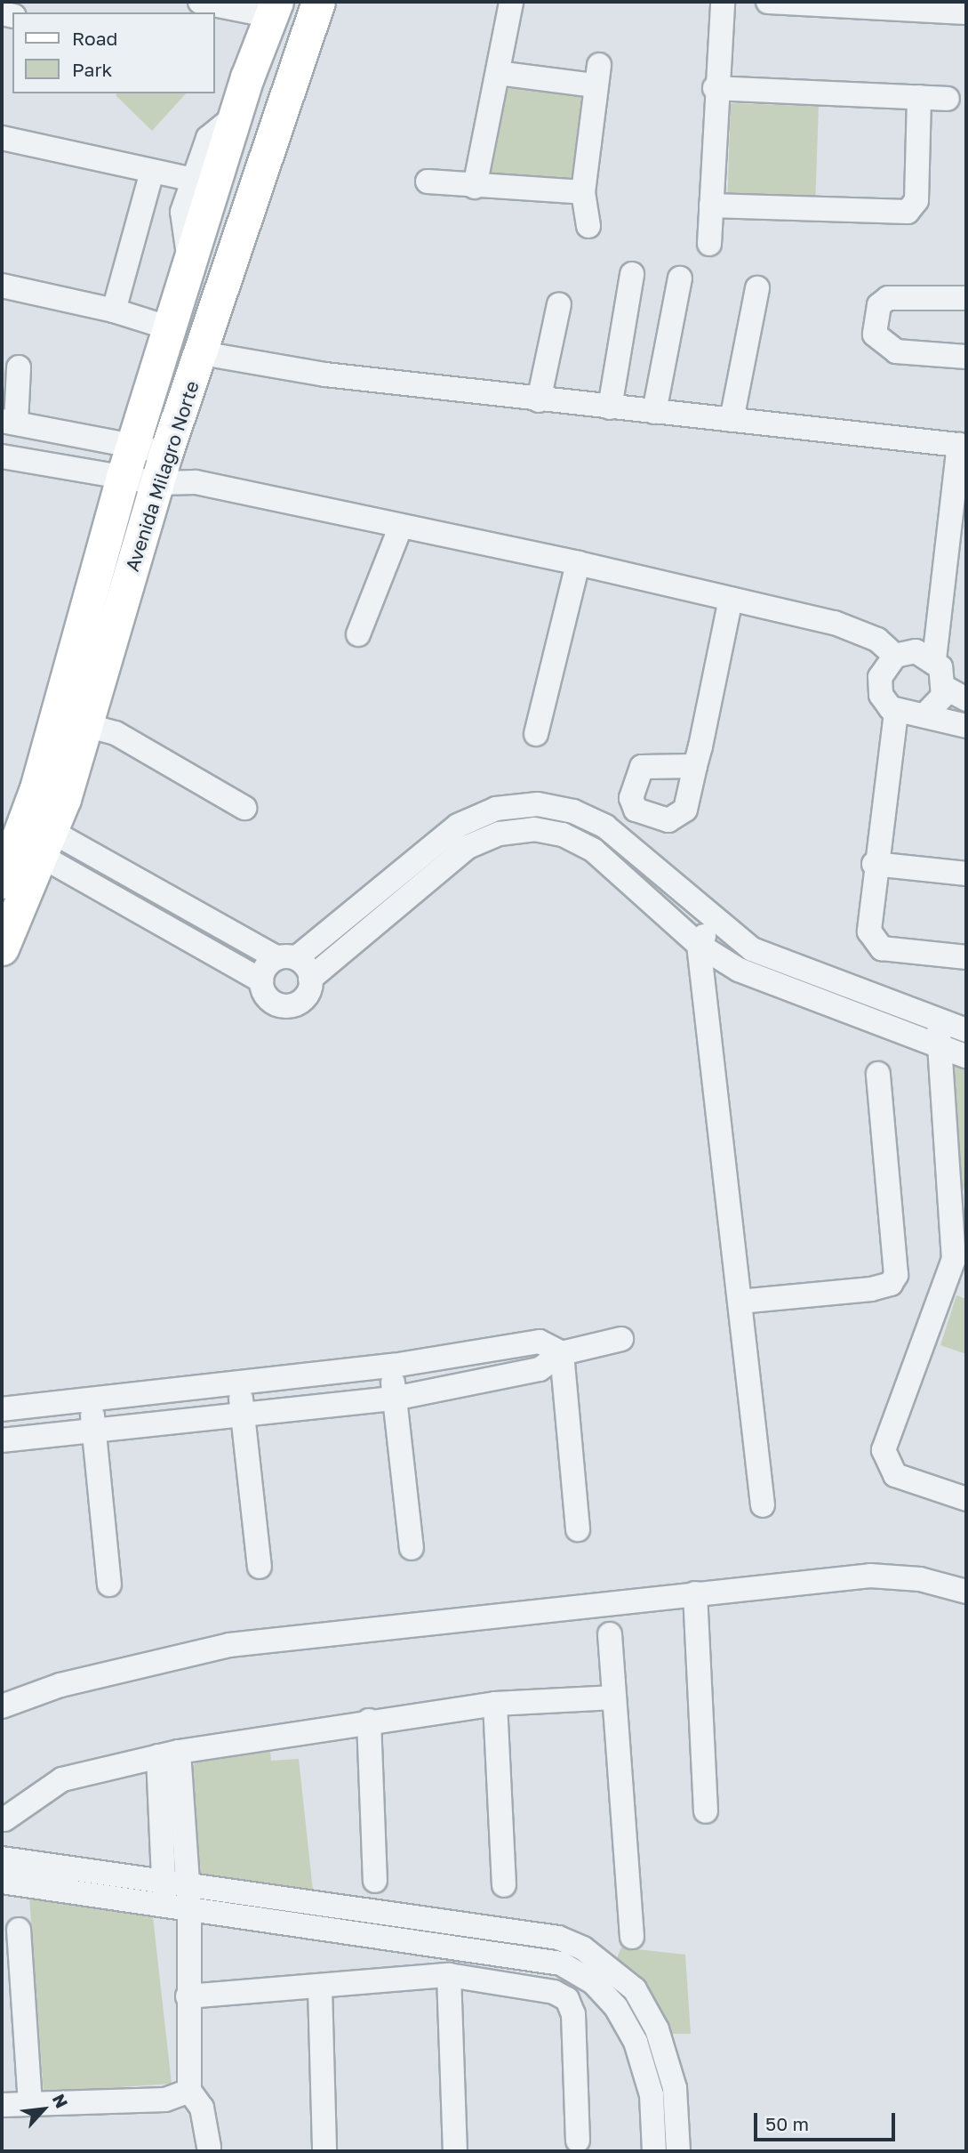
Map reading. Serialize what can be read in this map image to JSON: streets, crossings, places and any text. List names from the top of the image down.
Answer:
{
  "streets": {
    "main road": ["Avenida Milagro Norte"]
  },
  "legend": ["Road", "Park"],
  "scale_bar": "50 m",
  "north": "top right"
}
